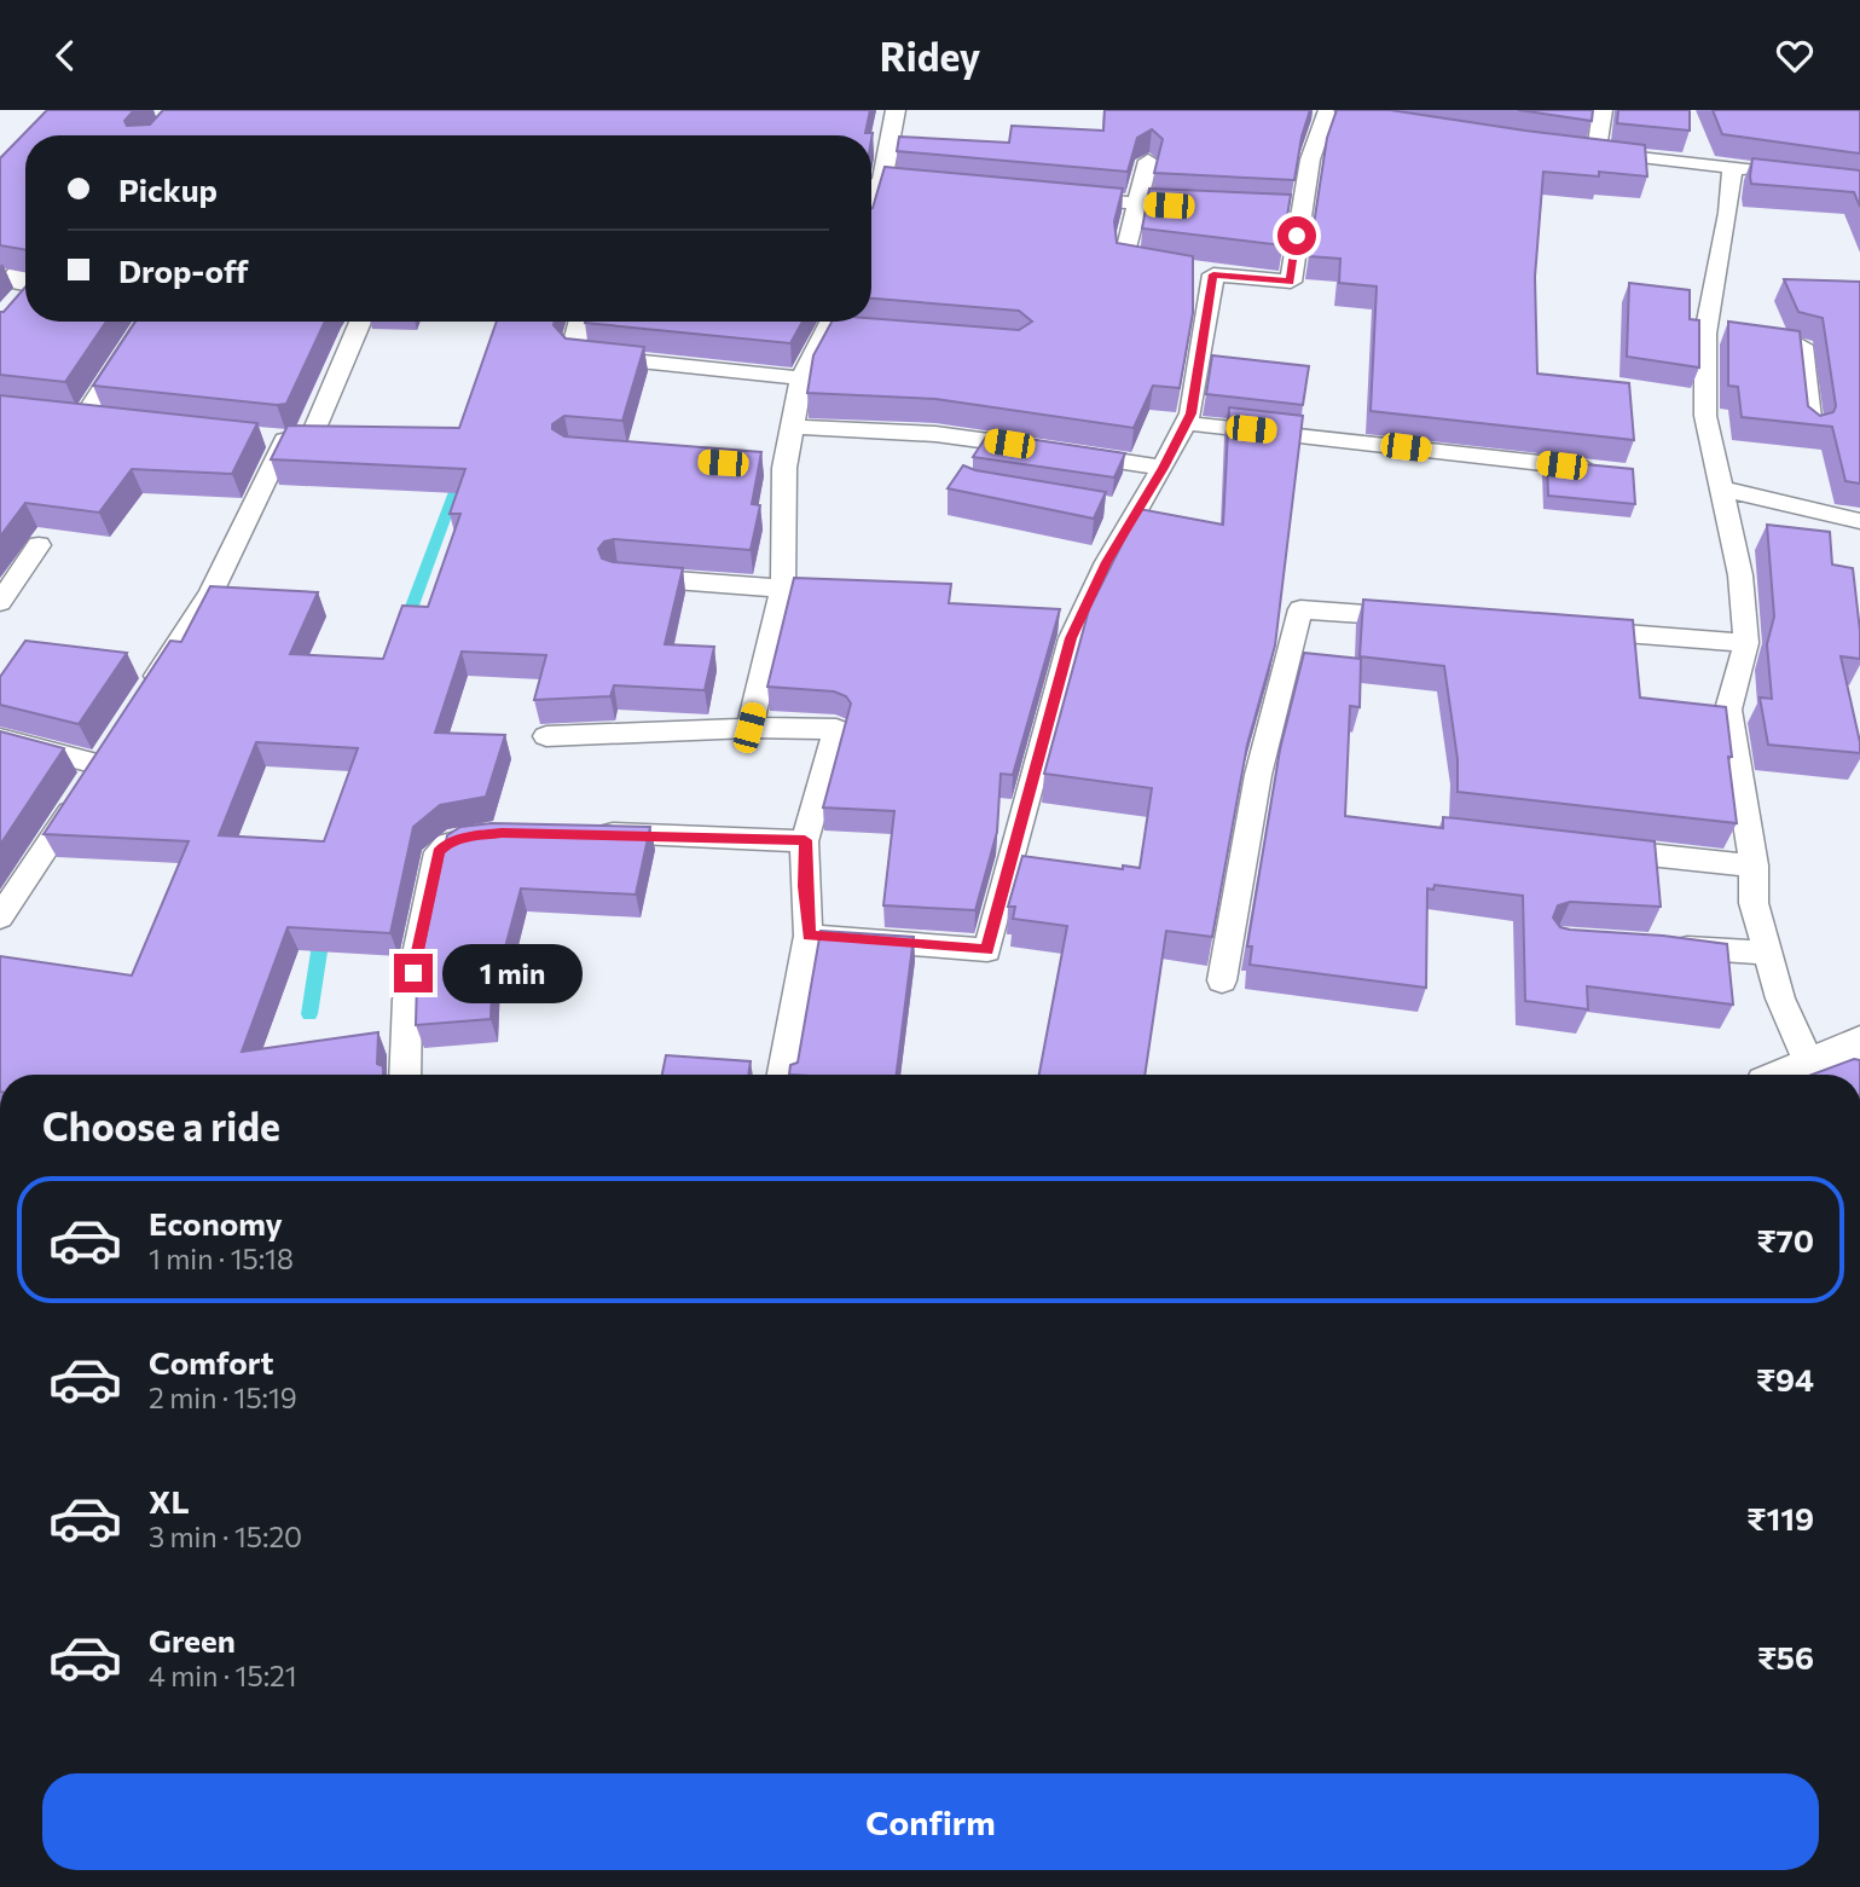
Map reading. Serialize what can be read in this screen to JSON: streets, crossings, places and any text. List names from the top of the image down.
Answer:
{
  "page": {
    "header": "Ridey",
    "banner": ["Pickup", "Drop-off"],
    "bubble": "1 min",
    "heading": "Choose a ride",
    "list": [
      {
        "name": "Economy",
        "note": "1 min · 15:18",
        "value": "₹70"
      },
      {
        "name": "Comfort",
        "note": "2 min · 15:19",
        "value": "₹94"
      },
      {
        "name": "XL",
        "note": "3 min · 15:20",
        "value": "₹119"
      },
      {
        "name": "Green",
        "note": "4 min · 15:21",
        "value": "₹56"
      }
    ],
    "buttons": "Confirm"
  }
}
